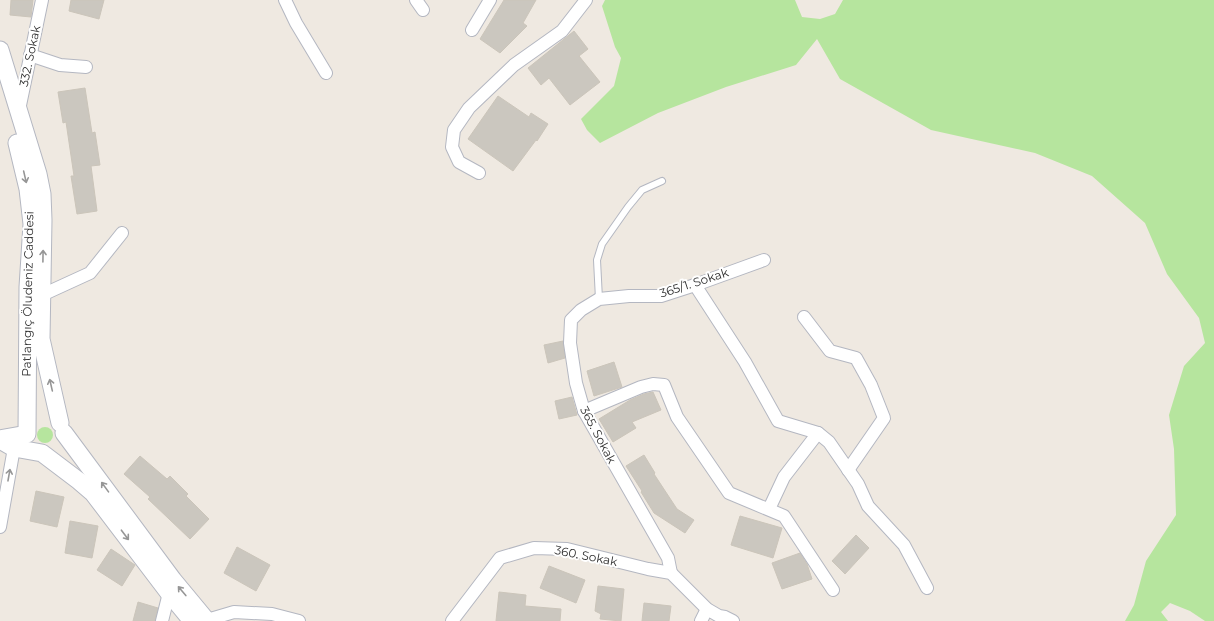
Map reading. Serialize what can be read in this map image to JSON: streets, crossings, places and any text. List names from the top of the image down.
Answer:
{
  "streets": {
    "main road": ["Patlangıç Öludeniz Caddesi"],
    "street": [
      "332. Sokak",
      "365/1. Sokak",
      "365. Sokak",
      "360. Sokak"
    ]
  },
  "crossings": [
    ["332. Sokak", "Patlangıç Öludeniz Caddesi"],
    ["365/1. Sokak", "365. Sokak"],
    ["365. Sokak", "360. Sokak"]
  ]
}
